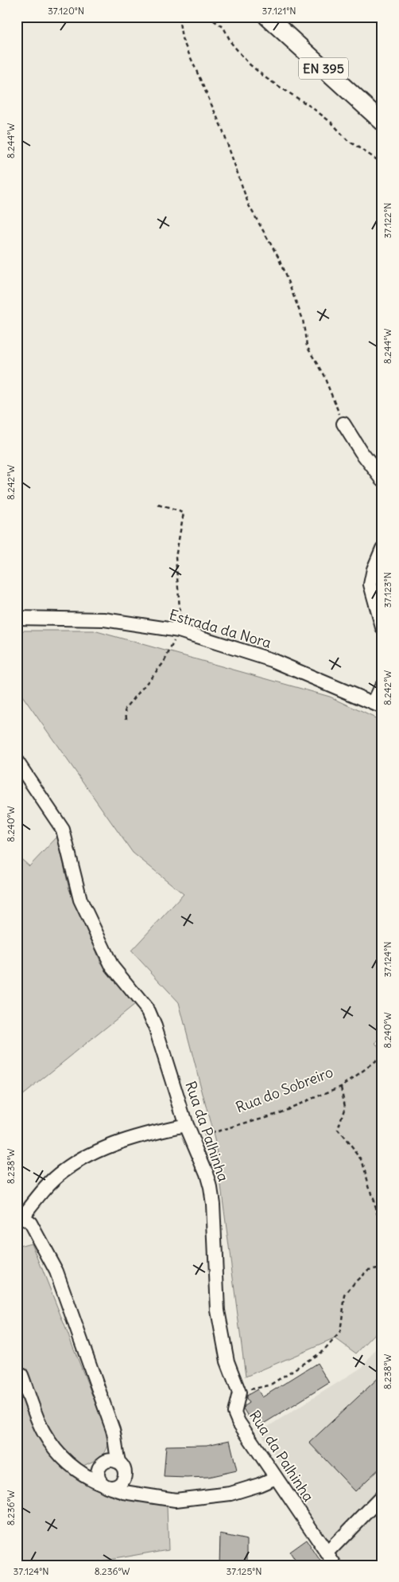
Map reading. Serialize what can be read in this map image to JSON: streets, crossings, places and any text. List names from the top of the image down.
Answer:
{
  "streets": {
    "main road": ["EN 395"],
    "street": ["Estrada da Nora", "Rua da Palhinha"],
    "path": ["Rua do Sobreiro"]
  },
  "crossings": [
    ["Rua do Sobreiro", "Rua da Palhinha"]
  ],
  "coordinates": [
    "37.120°N",
    "37.121°N",
    "8.244°W",
    "37.122°N",
    "8.242°W",
    "37.123°N",
    "8.240°W",
    "37.124°N",
    "8.238°W",
    "8.236°W",
    "37.125°N"
  ]
}
